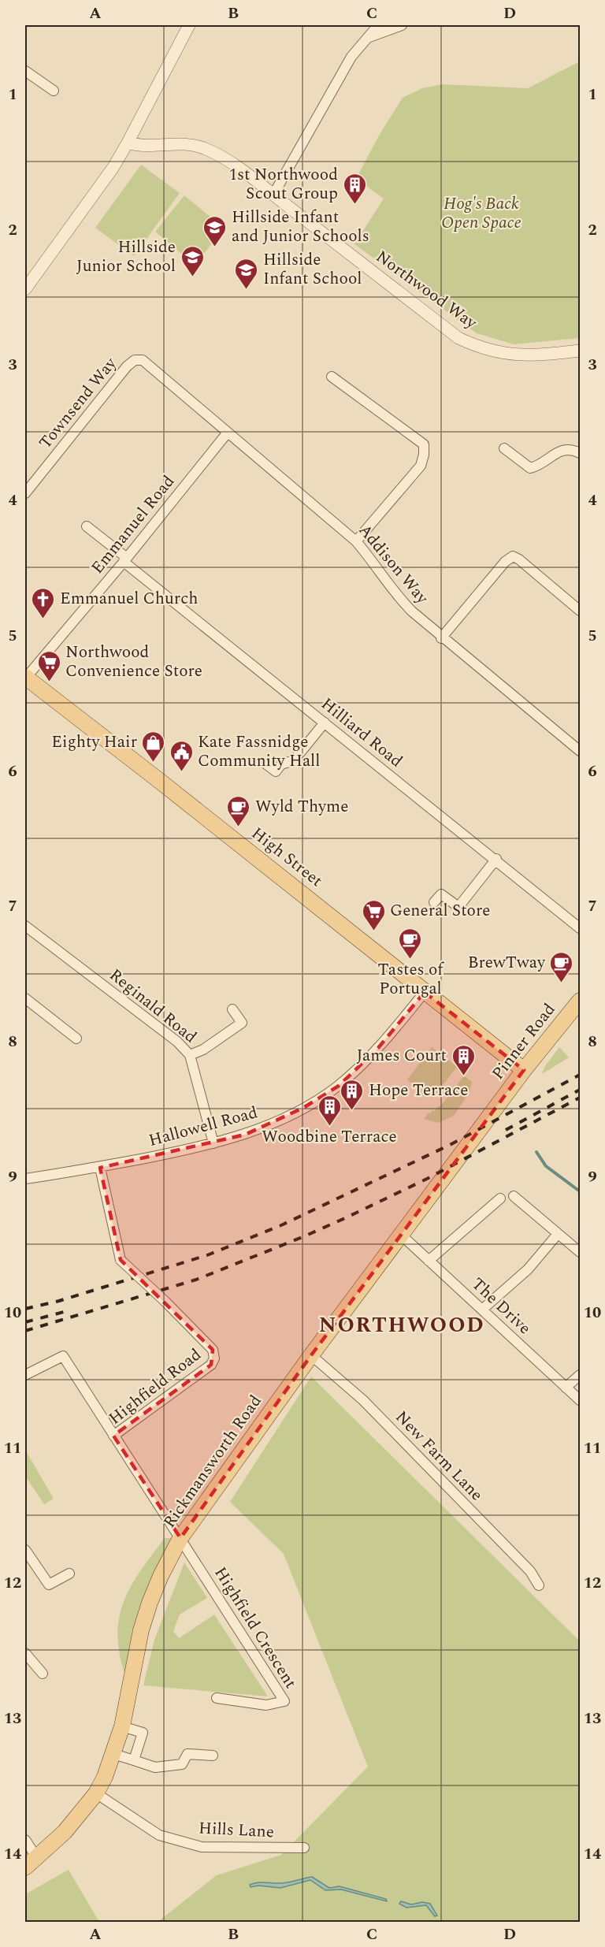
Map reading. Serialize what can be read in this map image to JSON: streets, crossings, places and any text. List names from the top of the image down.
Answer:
{
  "streets": {
    "main road": ["High Street", "Pinner Road", "Rickmansworth Road"],
    "street": [
      "Northwood Way",
      "Townsend Way",
      "Emmanuel Road",
      "Addison Way",
      "Hilliard Road",
      "Reginald Road",
      "Hallowell Road",
      "The Drive",
      "Highfield Road",
      "New Farm Lane",
      "Highfield Crescent",
      "Hills Lane"
    ]
  },
  "crossings": [
    ["Townsend Way", "Emmanuel Road"],
    ["Townsend Way", "Addison Way"],
    ["Emmanuel Road", "Addison Way"],
    ["Emmanuel Road", "Hilliard Road"],
    ["Emmanuel Road", "High Street"],
    ["High Street", "Pinner Road"],
    ["High Street", "Hallowell Road"],
    ["Reginald Road", "Hallowell Road"],
    ["Pinner Road", "Rickmansworth Road"],
    ["Hallowell Road", "Highfield Road"],
    ["The Drive", "Rickmansworth Road"],
    ["Highfield Road", "Rickmansworth Road"],
    ["Highfield Road", "Highfield Crescent"],
    ["New Farm Lane", "Rickmansworth Road"],
    ["Rickmansworth Road", "Highfield Crescent"],
    ["Rickmansworth Road", "Hills Lane"]
  ],
  "districts": ["NORTHWOOD"],
  "parks": ["Hog's Back Open Space"],
  "places": {
    "building": [
      "1st Northwood Scout Group",
      "James Court",
      "Hope Terrace",
      "Woodbine Terrace"
    ],
    "school or university": ["Hillside Infant and Junior Schools", "Hillside Junior School", "Hillside Infant School"],
    "church": ["Emmanuel Church"],
    "supermarket": ["Northwood Convenience Store", "General Store"],
    "shop": ["Eighty Hair"],
    "public building": ["Kate Fassnidge Community Hall"],
    "cafe": ["Wyld Thyme", "Tastes of Portugal", "BrewTway"]
  },
  "grid": {
    "columns": [
      "A",
      "B",
      "C",
      "D"
    ],
    "rows": [
      "1",
      "2",
      "3",
      "4",
      "5",
      "6",
      "7",
      "8",
      "9",
      "10",
      "11",
      "12",
      "13",
      "14"
    ]
  }
}
